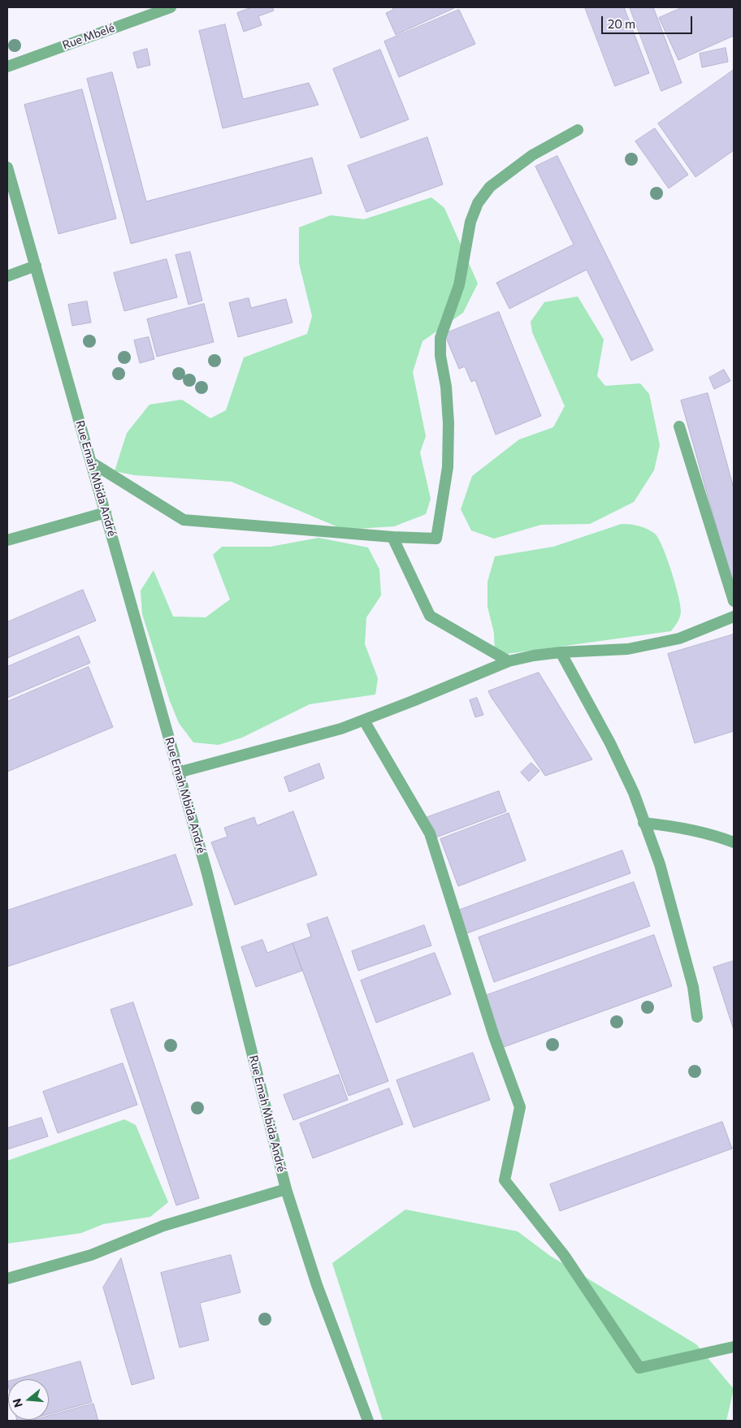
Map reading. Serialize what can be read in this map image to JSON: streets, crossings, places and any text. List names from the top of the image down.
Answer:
{
  "streets": {
    "street": ["Rue Mbelé", "Rue Emah Mbida André"]
  },
  "scale_bar": "20 m",
  "north": "left"
}
